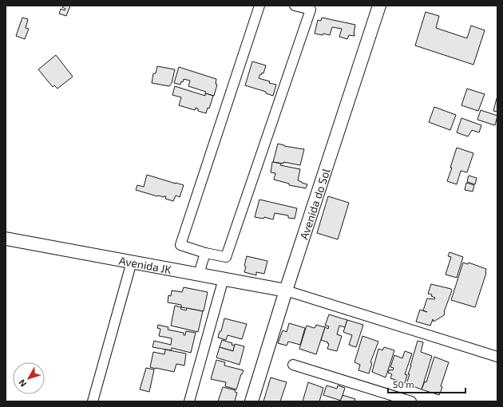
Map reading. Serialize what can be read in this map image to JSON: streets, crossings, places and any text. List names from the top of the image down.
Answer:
{
  "streets": {
    "street": ["Avenida do Sol", "Avenida JK"]
  },
  "crossings": [
    ["Avenida do Sol", "Avenida JK"]
  ],
  "scale_bar": "50 m",
  "north": "bottom left"
}
